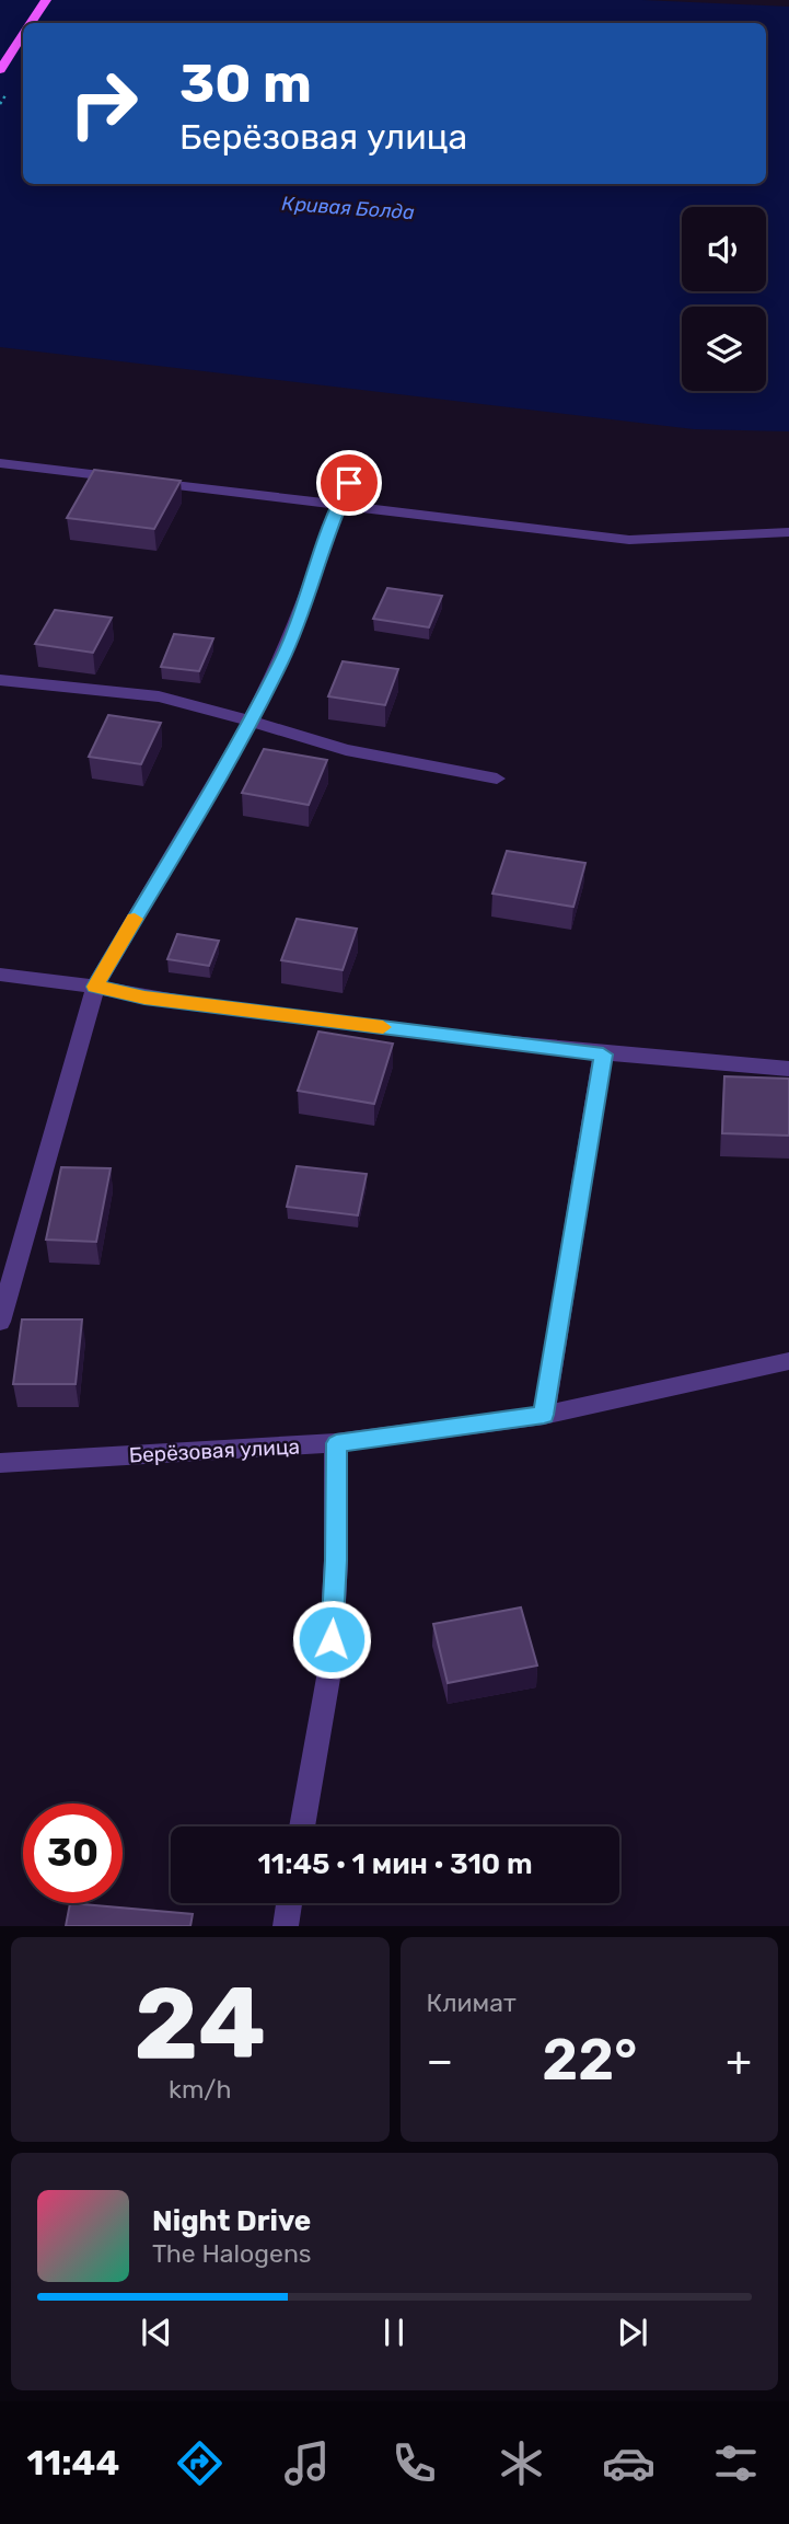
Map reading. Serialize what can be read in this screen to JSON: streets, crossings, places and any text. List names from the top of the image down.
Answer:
{
  "streets": {
    "street": ["Берёзовая улица"]
  },
  "water": ["Кривая Болда"],
  "page": {
    "turn": ["30 m", "Берёзовая улица"],
    "limit": "30",
    "trip": "11:45 · 1 мин · 310 m",
    "tile": [
      ["24", "km/h"],
      "Климат"
    ],
    "heat": ["−", "22°", "+"],
    "song": ["Night Drive", "The Halogens"],
    "tabs": "11:44"
  }
}
